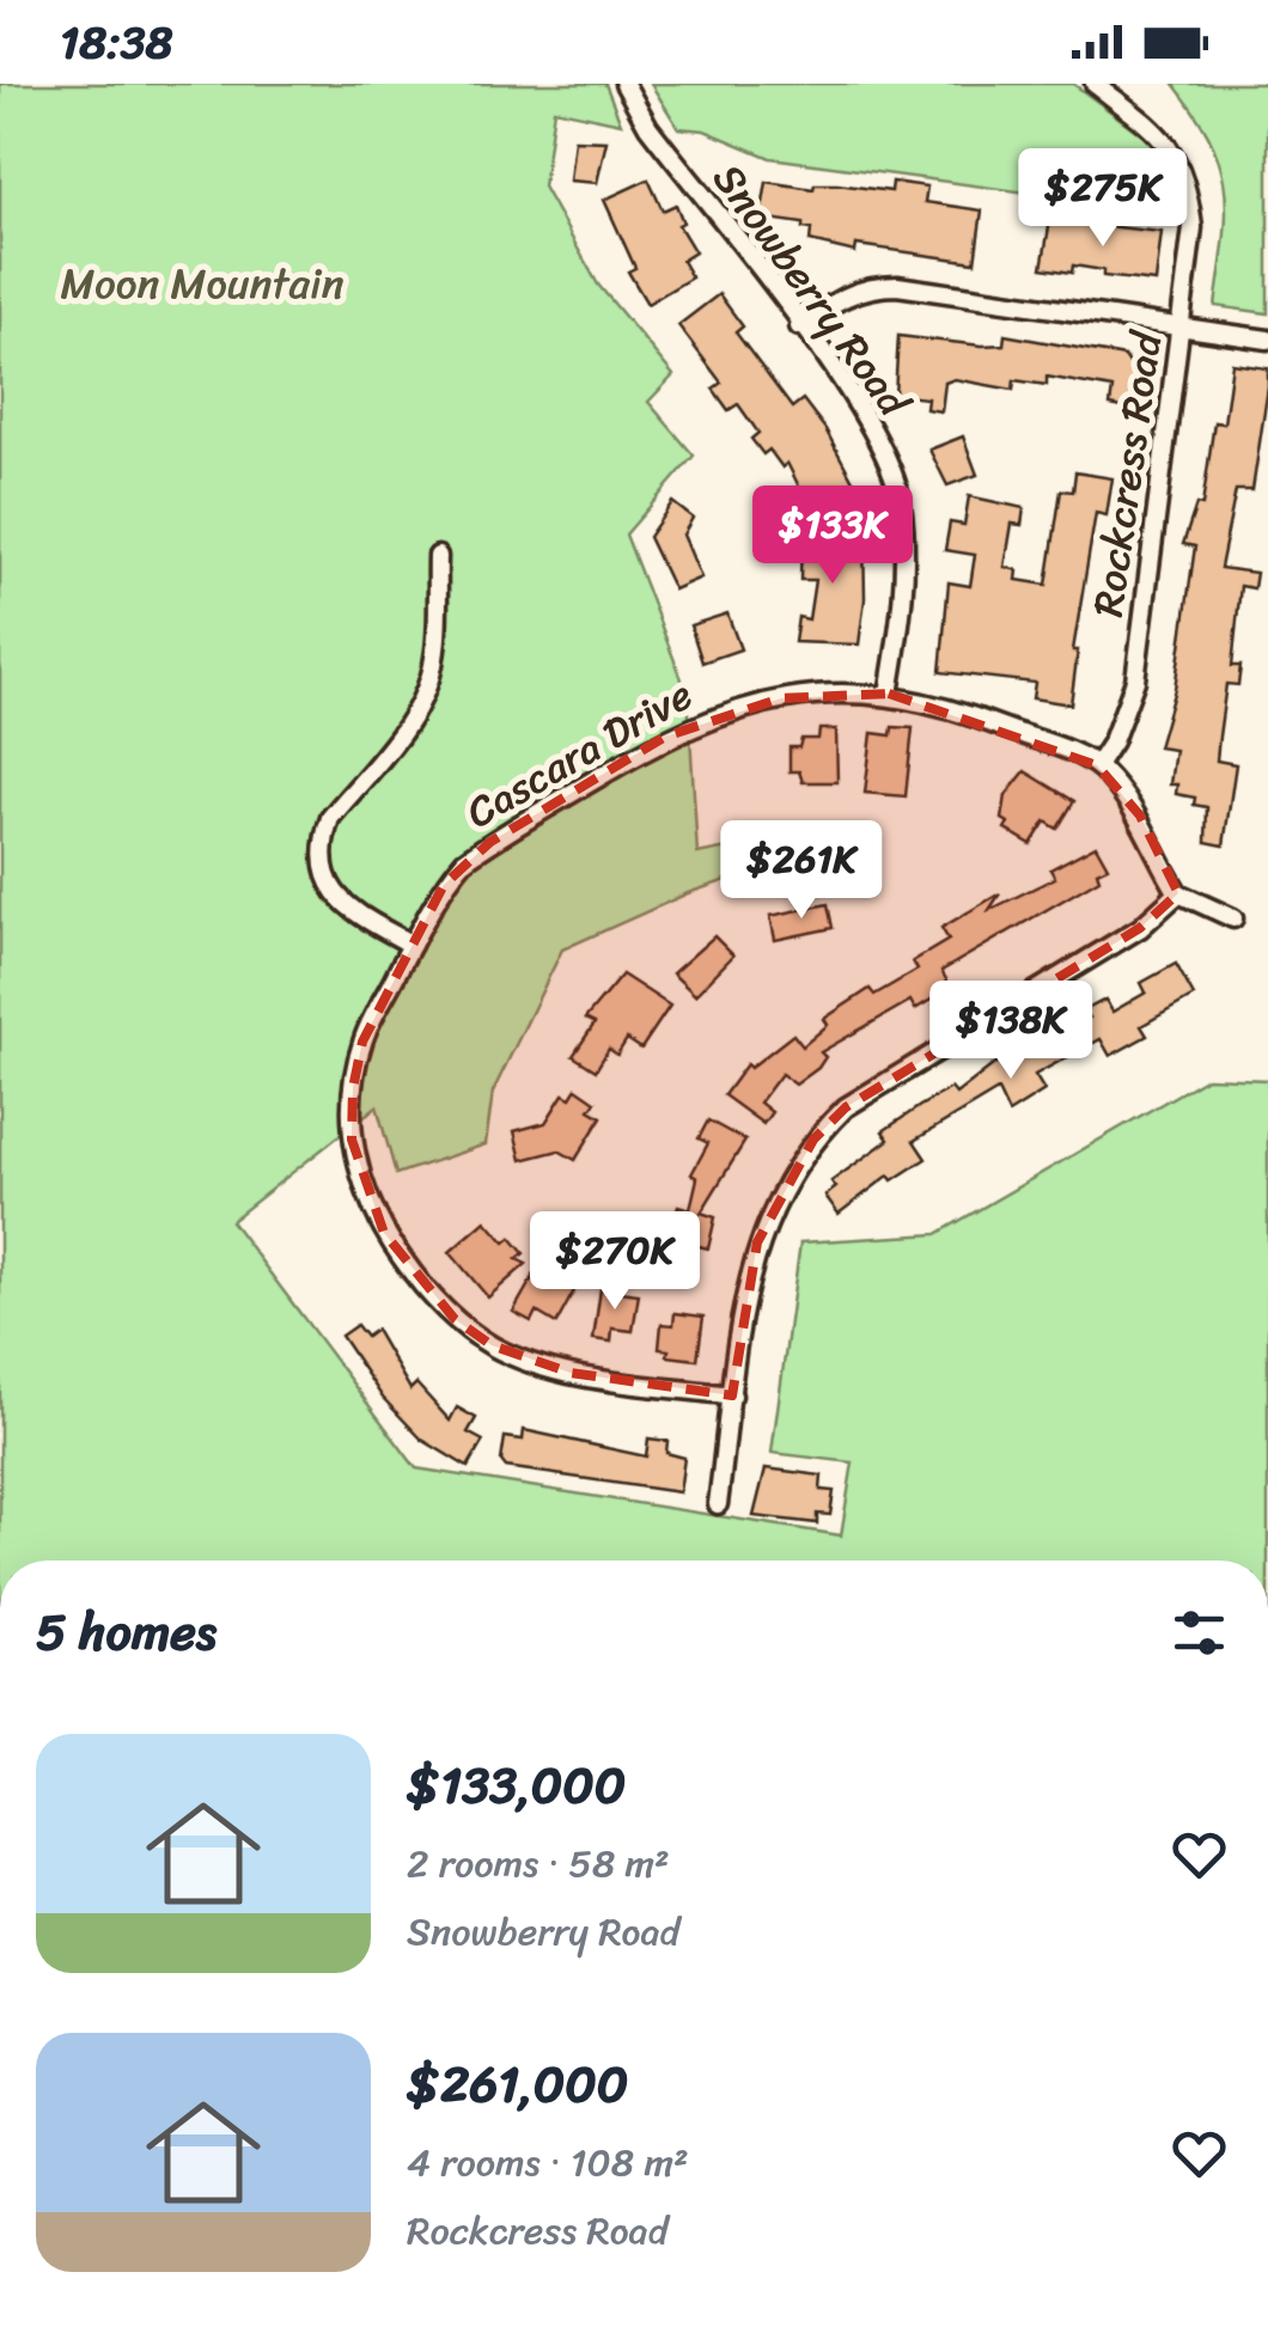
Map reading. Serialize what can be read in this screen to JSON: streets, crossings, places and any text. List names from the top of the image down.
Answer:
{
  "streets": {
    "street": ["Snowberry Road", "Rockcress Road", "Cascara Drive"]
  },
  "crossings": [
    ["Snowberry Road", "Cascara Drive"],
    ["Rockcress Road", "Cascara Drive"]
  ],
  "parks": ["Moon Mountain"],
  "page": {
    "status": "18:38",
    "price": [
      "$275K",
      "$133K",
      "$261K",
      "$138K",
      "$270K"
    ],
    "heading": "5 homes",
    "list": [
      {
        "name": "$133,000",
        "note": "2 rooms · 58 m² · Snowberry Road"
      },
      {
        "name": "$261,000",
        "note": "4 rooms · 108 m² · Rockcress Road"
      }
    ]
  }
}
